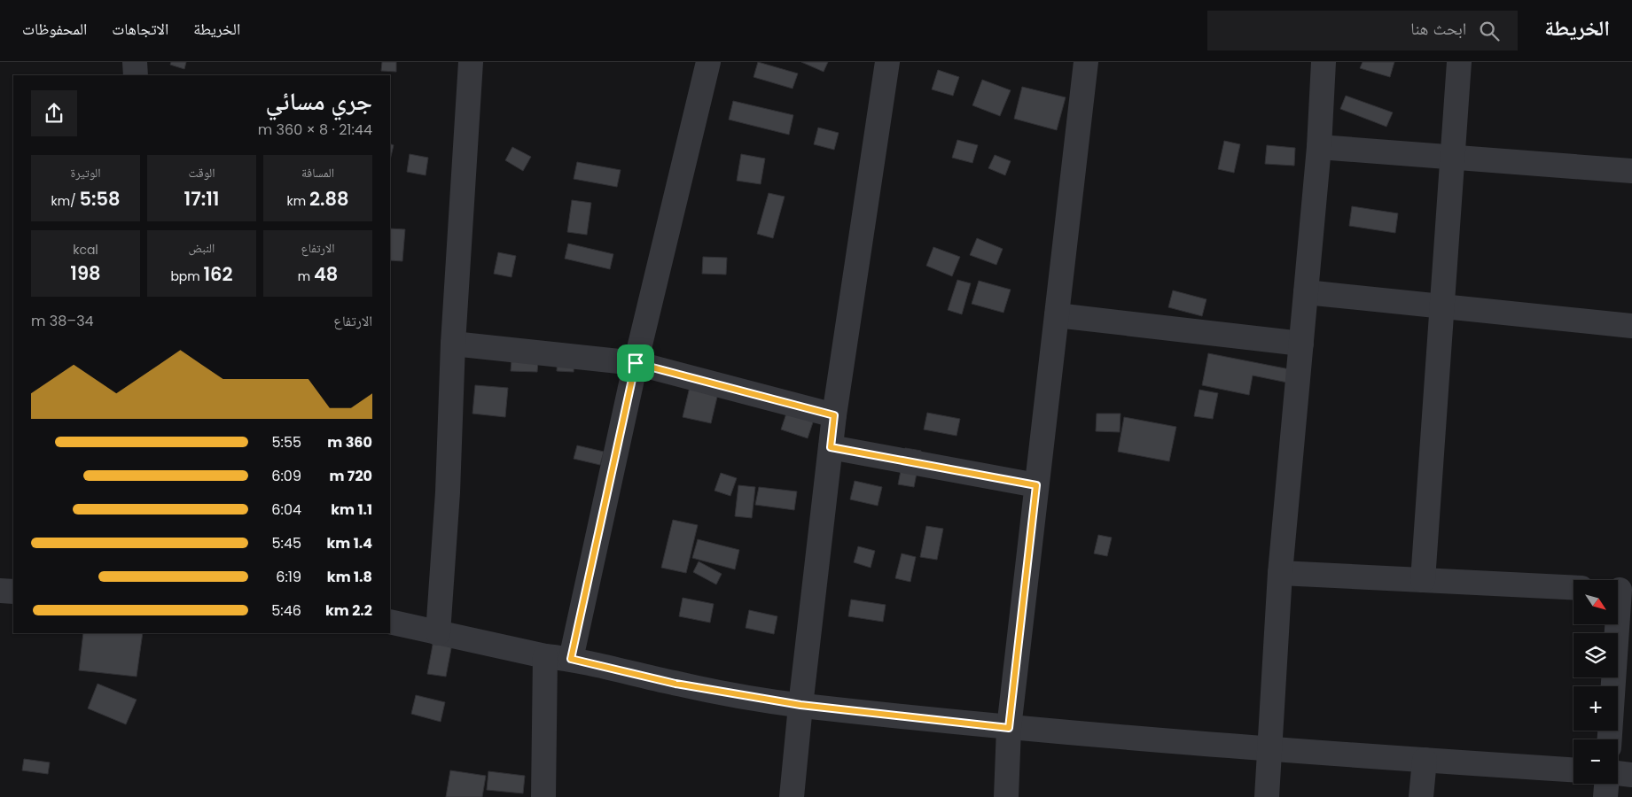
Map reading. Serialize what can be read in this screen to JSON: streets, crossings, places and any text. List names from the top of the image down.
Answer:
{
  "north": "bottom right",
  "page": {
    "header": "الخريطة",
    "search": "ابحث هنا",
    "nav": ["الخريطة", "الاتجاهات", "المحفوظات"],
    "heading": ["جري مسائي", "21:44 · 8 × 360 m"],
    "stats": [
      ["المسافة", "2.88 km"],
      ["الوقت", "17:11"],
      ["الوتيرة", "5:58 /km"],
      ["الارتفاع", "48 m"],
      ["النبض", "162 bpm"],
      ["kcal", "198"]
    ],
    "chart": ["الارتفاع", "34–38 m"],
    "list": [
      {
        "name": "360 m",
        "note": "5:55"
      },
      {
        "name": "720 m",
        "note": "6:09"
      },
      {
        "name": "1.1 km",
        "note": "6:04"
      },
      {
        "name": "1.4 km",
        "note": "5:45"
      },
      {
        "name": "1.8 km",
        "note": "6:19"
      },
      {
        "name": "2.2 km",
        "note": "5:46"
      }
    ],
    "map_buttons": ["+", "−"]
  }
}
